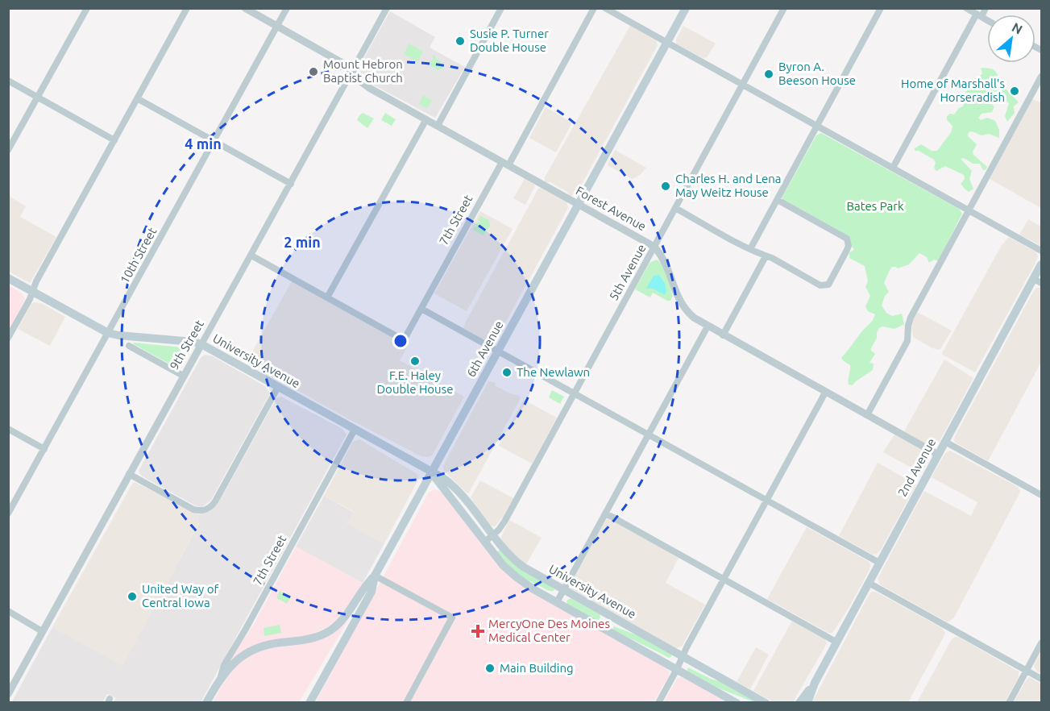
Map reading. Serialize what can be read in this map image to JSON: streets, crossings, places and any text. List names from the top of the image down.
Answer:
{
  "streets": {
    "main road": [
      "7th Street",
      "6th Avenue",
      "University Avenue",
      "2nd Avenue"
    ],
    "street": [
      "Forest Avenue",
      "10th Street",
      "5th Avenue",
      "9th Street"
    ]
  },
  "crossings": [
    ["Forest Avenue", "7th Street"],
    ["Forest Avenue", "10th Street"],
    ["Forest Avenue", "5th Avenue"],
    ["Forest Avenue", "9th Street"],
    ["Forest Avenue", "6th Avenue"],
    ["Forest Avenue", "2nd Avenue"],
    ["7th Street", "University Avenue"],
    ["10th Street", "University Avenue"],
    ["5th Avenue", "University Avenue"],
    ["9th Street", "University Avenue"],
    ["6th Avenue", "University Avenue"]
  ],
  "parks": ["Bates Park"],
  "places": {
    "other": [
      "Susie P. Turner Double House",
      "Mount Hebron Baptist Church",
      "Byron A. Beeson House",
      "Home of Marshall's Horseradish",
      "Charles H. and Lena May Weitz House",
      "F.E. Haley Double House",
      "The Newlawn",
      "United Way of Central Iowa",
      "Main Building"
    ],
    "health": ["MercyOne Des Moines Medical Center"]
  },
  "north": "top right",
  "rings": ["4 min", "2 min"]
}
